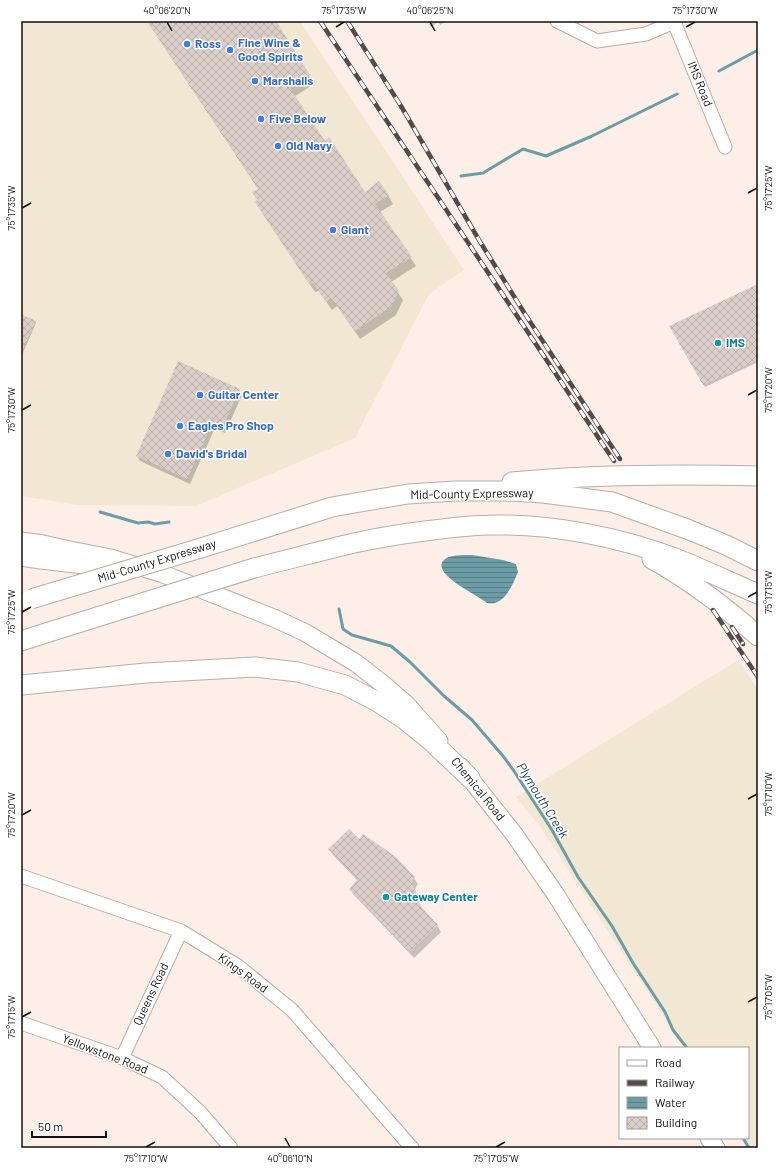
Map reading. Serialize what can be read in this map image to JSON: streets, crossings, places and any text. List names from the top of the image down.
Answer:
{
  "streets": {
    "highway": ["Mid-County Expressway"],
    "main road": ["Chemical Road"],
    "street": [
      "IMS Road",
      "Kings Road",
      "Queens Road",
      "Yellowstone Road"
    ]
  },
  "crossings": [
    ["Kings Road", "Queens Road"],
    ["Queens Road", "Yellowstone Road"]
  ],
  "water": ["Plymouth Creek"],
  "places": [
    "Ross",
    "Fine Wine & Good Spirits",
    "Marshalls",
    "Five Below",
    "Old Navy",
    "Giant",
    "IMS",
    "Guitar Center",
    "Eagles Pro Shop",
    "David's Bridal",
    "Gateway Center"
  ],
  "legend": [
    "Road",
    "Railway",
    "Water",
    "Building"
  ],
  "scale_bar": "50 m",
  "coordinates": [
    "40°06'20\"N",
    "75°17'35\"W",
    "40°06'25\"N",
    "75°17'30\"W",
    "75°17'25\"W",
    "75°17'20\"W",
    "75°17'15\"W",
    "75°17'10\"W",
    "75°17'05\"W",
    "40°06'10\"N"
  ]
}
